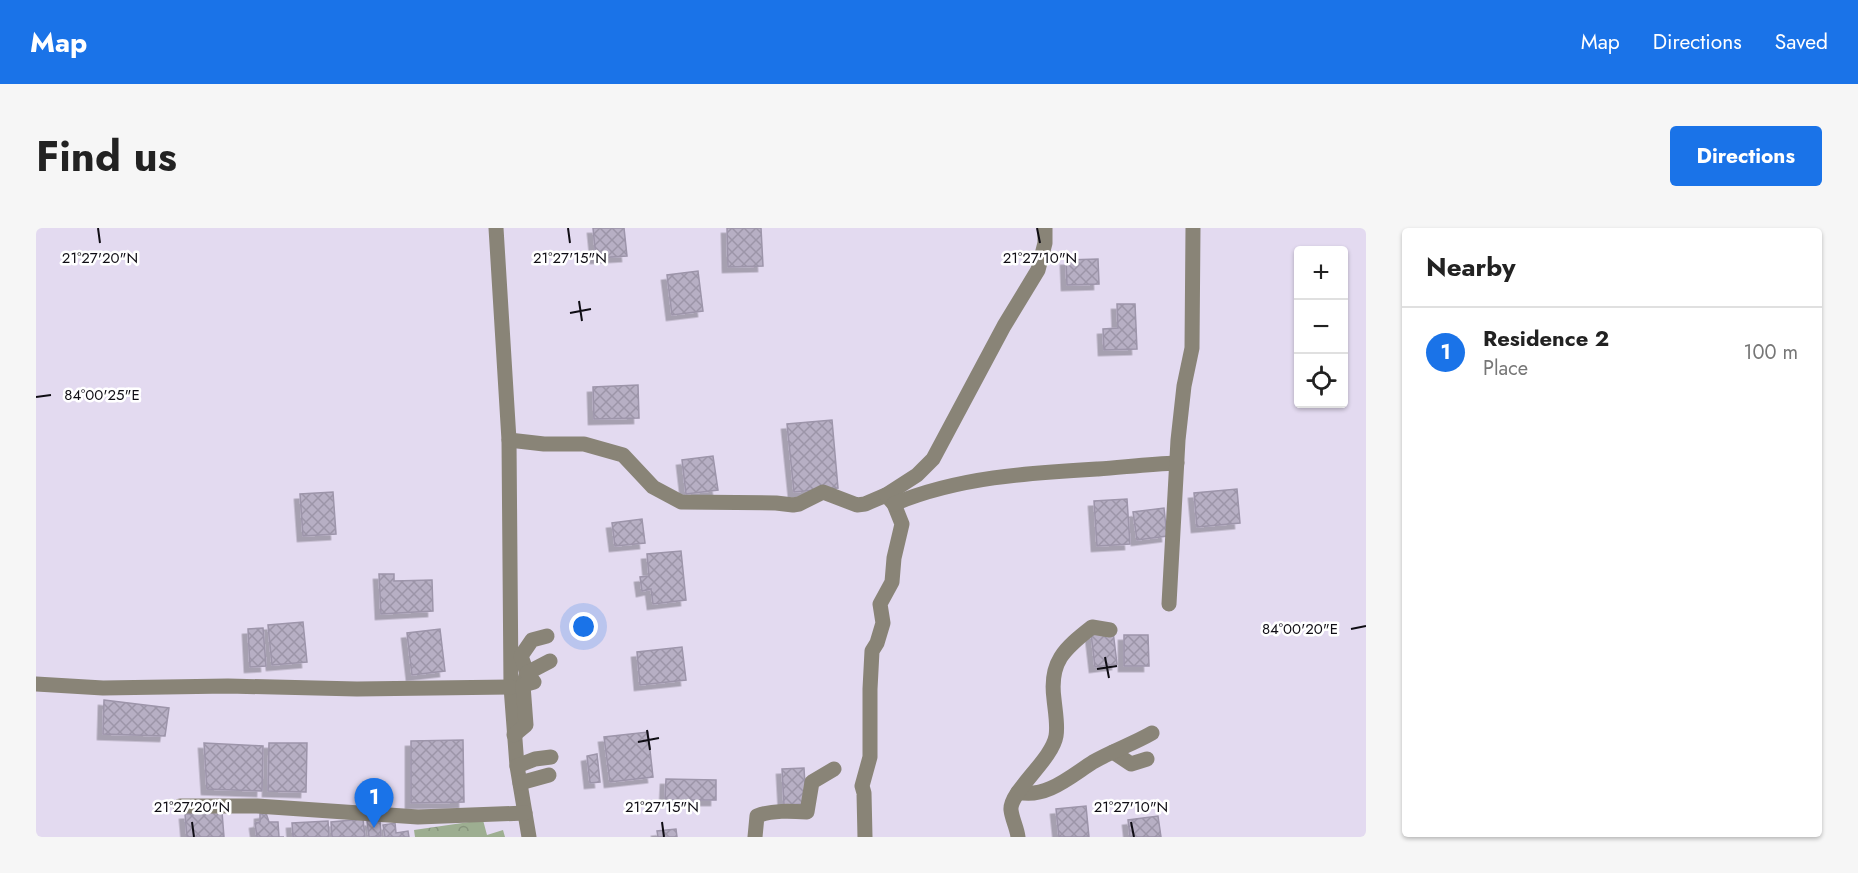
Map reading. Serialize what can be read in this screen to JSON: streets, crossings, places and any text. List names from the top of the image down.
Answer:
{
  "page": {
    "header": "Map",
    "nav": ["Map", "Directions", "Saved"],
    "title": "Find us",
    "buttons": "Directions",
    "heading": "Nearby",
    "map_buttons": ["+", "−"],
    "list": [
      {
        "mark": "1",
        "name": "Residence 2",
        "note": "Place",
        "value": "100 m"
      }
    ],
    "pins": "1"
  },
  "coordinates": [
    "21°27'20\"N",
    "21°27'15\"N",
    "21°27'10\"N",
    "84°00'25\"E",
    "84°00'20\"E"
  ]
}
